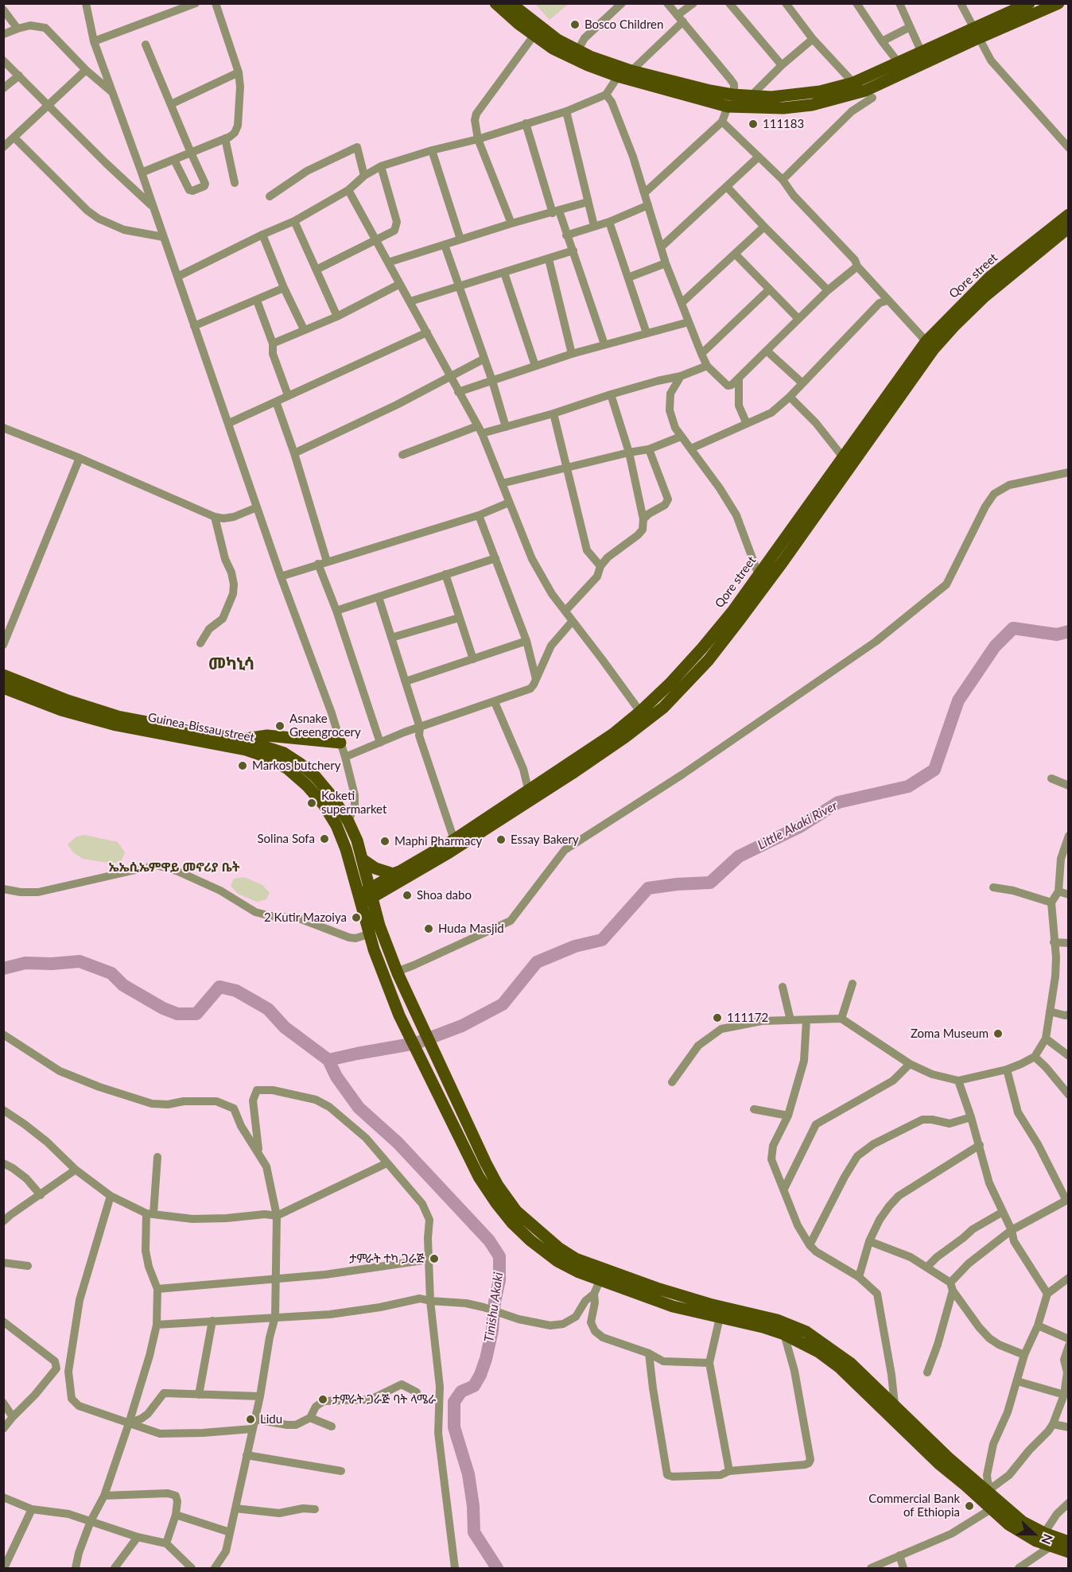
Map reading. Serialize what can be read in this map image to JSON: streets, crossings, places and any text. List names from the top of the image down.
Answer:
{
  "streets": {
    "main road": ["Qore street", "Guinea-Bissau street"]
  },
  "crossings": [
    ["Qore street", "Guinea-Bissau street"]
  ],
  "districts": ["መካኒሳ", "ኤኤሲኤምዋይ መኖሪያ ቤት"],
  "water": ["Little Akaki River", "Tinishu Akaki"],
  "places": [
    "Bosco Children",
    "111183",
    "Asnake Greengrocery",
    "Markos butchery",
    "Koketi supermarket",
    "Solina Sofa",
    "Essay Bakery",
    "Maphi Pharmacy",
    "Shoa dabo",
    "2 Kutir Mazoiya",
    "Huda Masjid",
    "111172",
    "Zoma Museum",
    "ታምራት ተካ ጋራጅ",
    "ታምራት ጋራጅ ባት ላሜራ",
    "Lidu",
    "Commercial Bank of Ethiopia"
  ],
  "north": "right"
}
